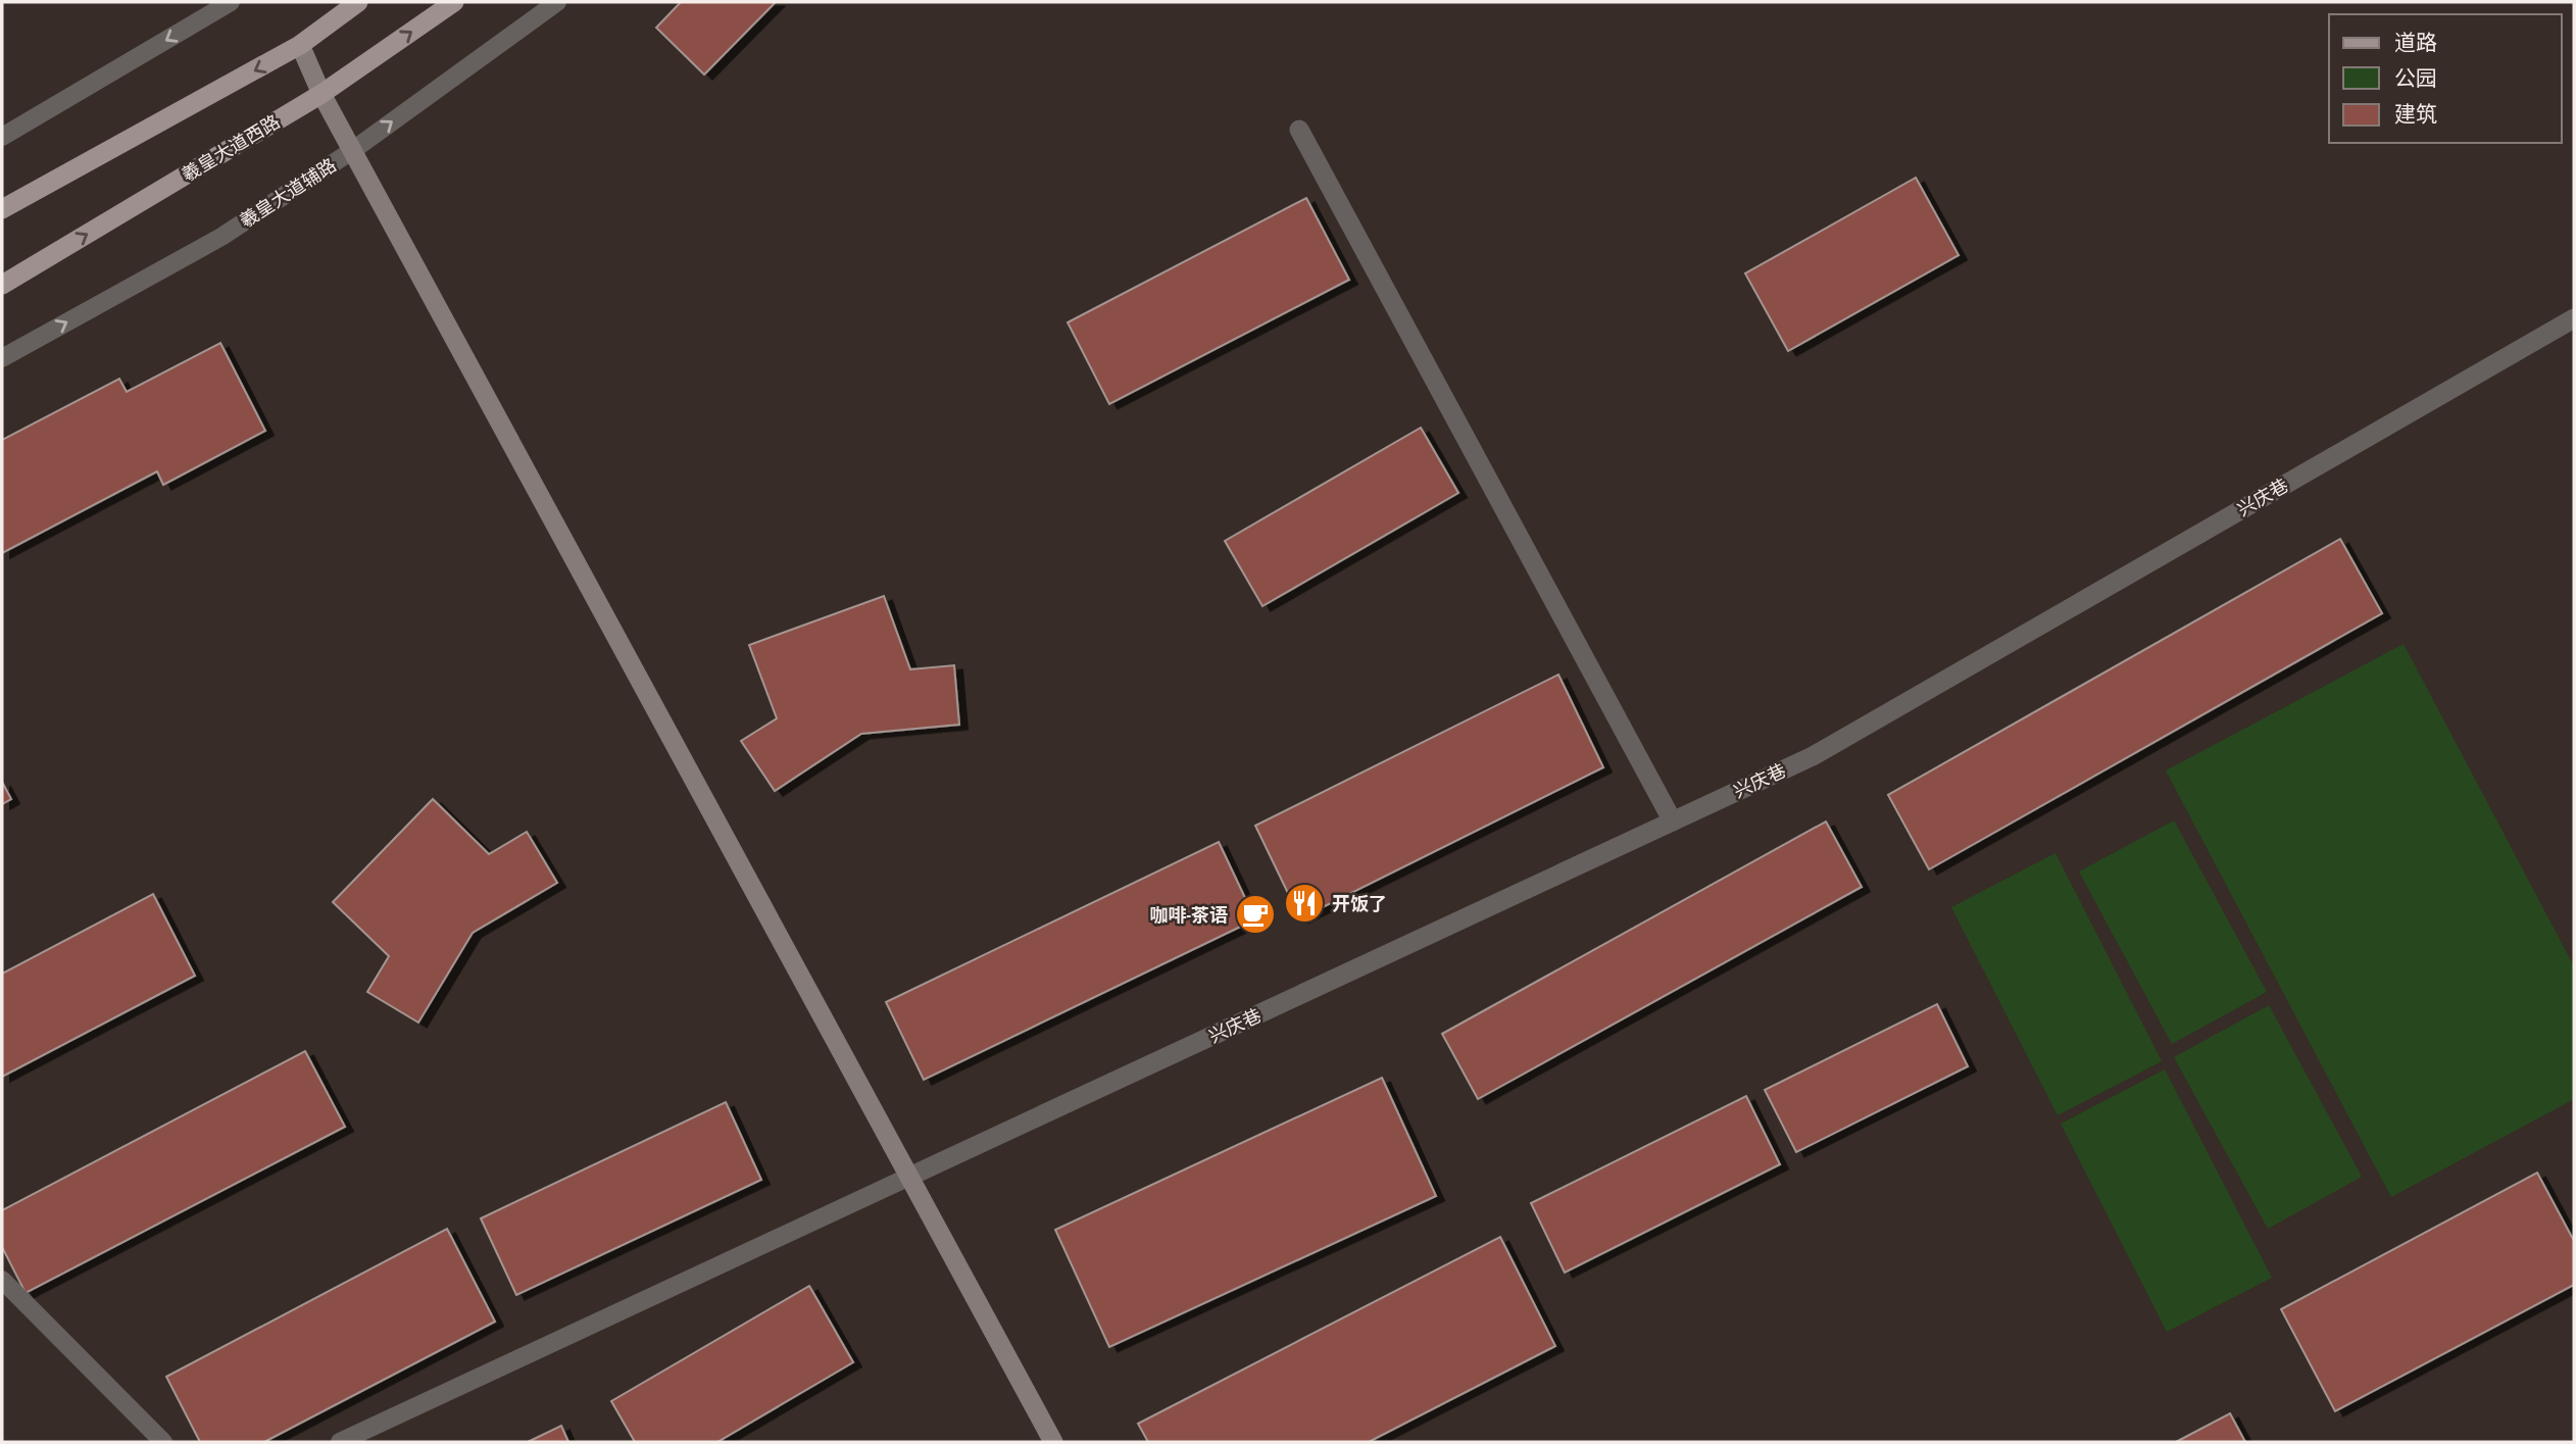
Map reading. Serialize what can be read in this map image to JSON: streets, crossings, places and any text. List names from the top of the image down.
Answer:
{
  "streets": {
    "main road": ["羲皇大道西路"],
    "street": ["兴庆巷"],
    "lane": ["羲皇大道辅路"]
  },
  "one_way": ["羲皇大道辅路"],
  "places": {
    "restaurant": ["开饭了"],
    "cafe": ["咖啡-茶语"]
  },
  "legend": ["道路", "公园", "建筑"]
}
